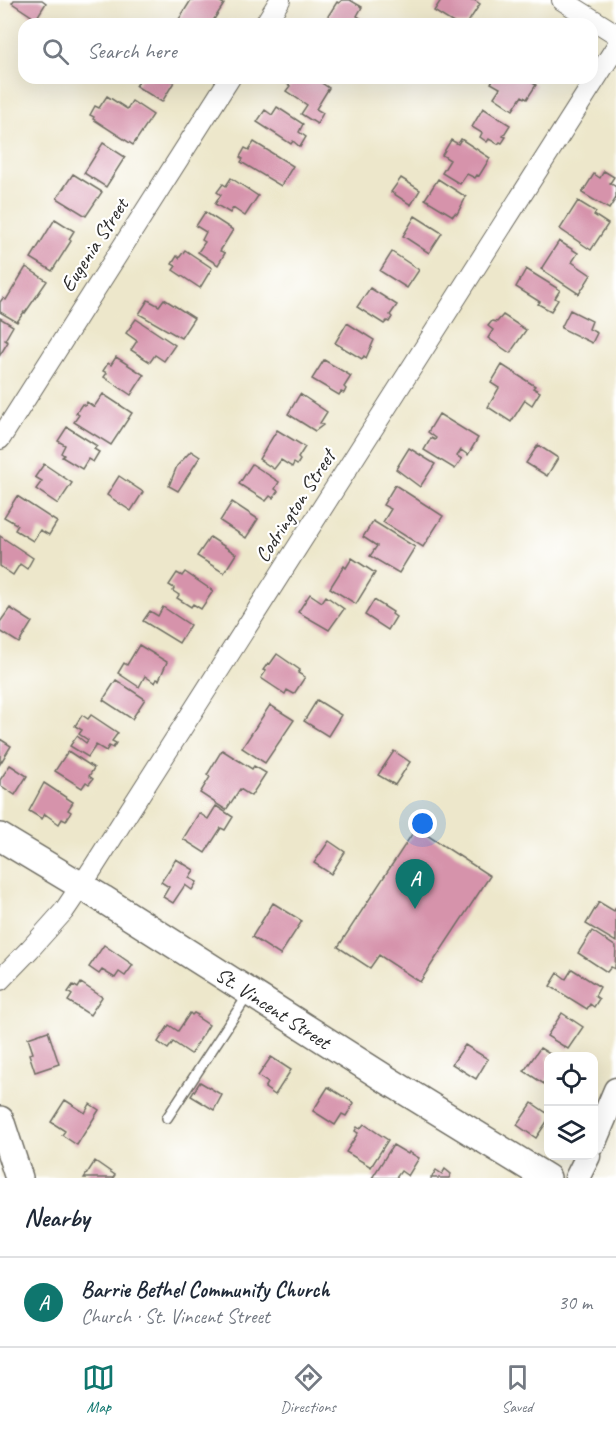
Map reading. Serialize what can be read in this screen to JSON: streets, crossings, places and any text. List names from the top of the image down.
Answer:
{
  "streets": {
    "main road": ["St. Vincent Street"],
    "street": ["Eugenia Street", "Codrington Street"]
  },
  "crossings": [
    ["Codrington Street", "St. Vincent Street"]
  ],
  "page": {
    "search": "Search here",
    "pins": "A",
    "heading": "Nearby",
    "list": [
      {
        "mark": "A",
        "name": "Barrie Bethel Community Church",
        "note": "Church · St. Vincent Street",
        "value": "30 m"
      }
    ],
    "nav": ["Map", "Directions", "Saved"]
  }
}
